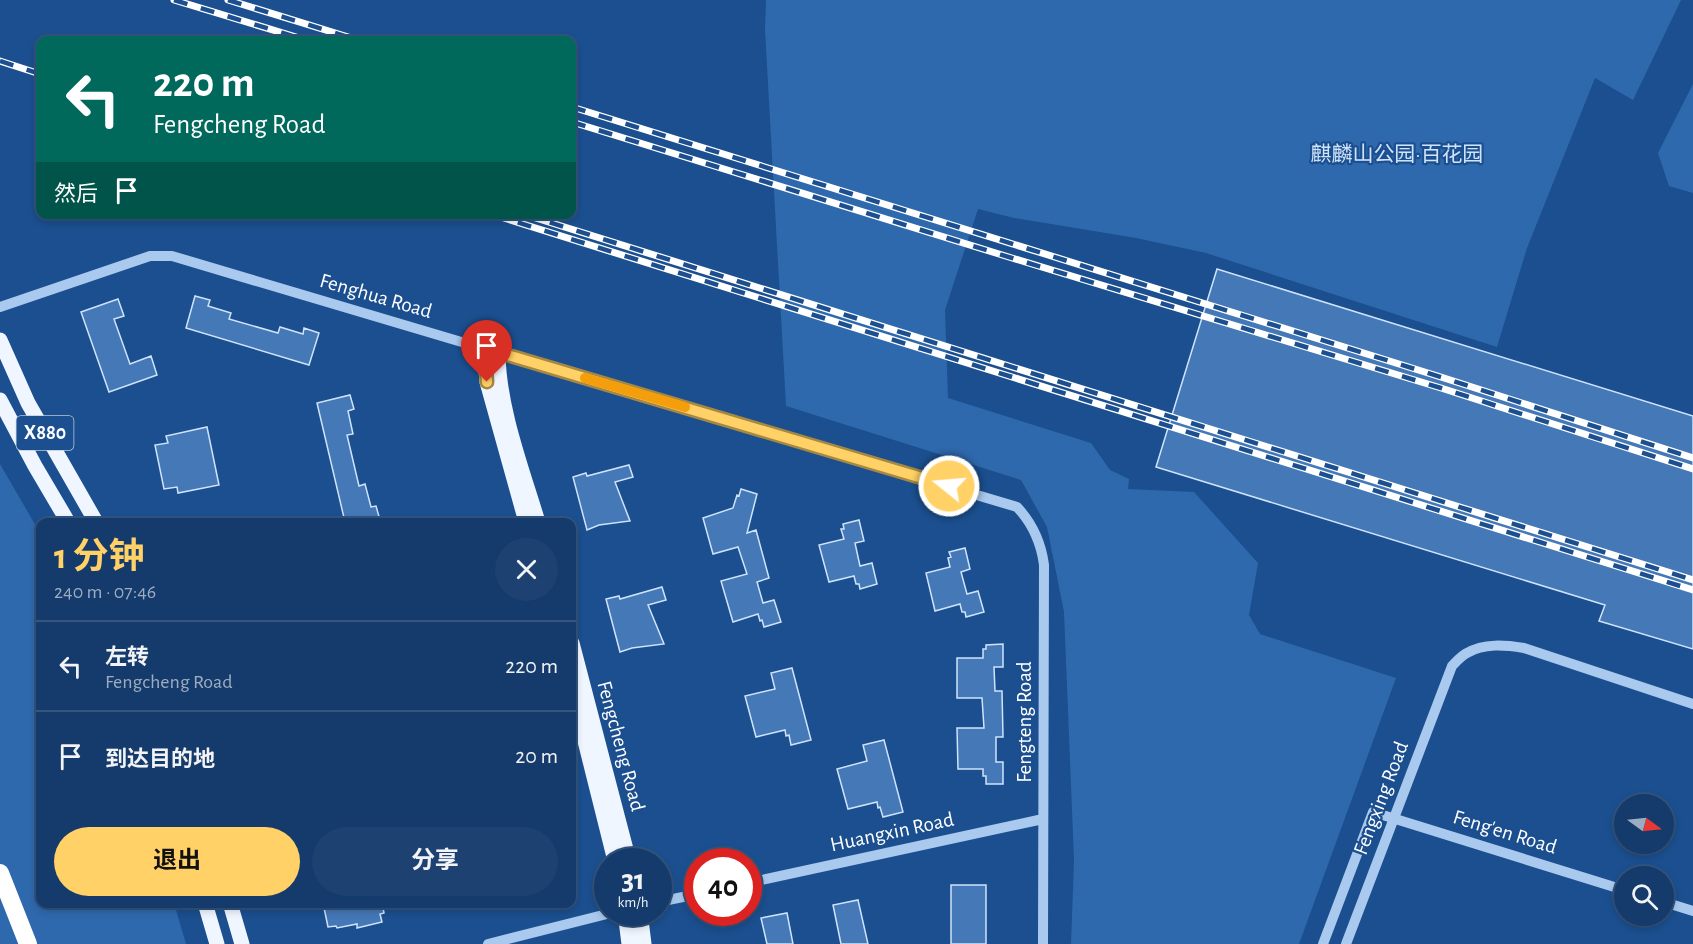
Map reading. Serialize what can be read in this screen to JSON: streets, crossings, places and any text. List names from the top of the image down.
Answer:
{
  "streets": {
    "main road": ["X880", "Fengcheng Road"],
    "street": [
      "Fenghua Road",
      "Fengteng Road",
      "Fengxing Road",
      "Huangxin Road",
      "Feng'en Road"
    ]
  },
  "crossings": [
    ["Fenghua Road", "Fengteng Road"],
    ["Fengteng Road", "Huangxin Road"],
    ["Fengxing Road", "Feng'en Road"]
  ],
  "parks": ["麒麟山公园·百花园"],
  "north": "right",
  "page": {
    "turn": ["220 m", "Fengcheng Road"],
    "then": "然后",
    "heading": ["1 分钟", "240 m · 07:46"],
    "list": [
      {
        "name": "左转",
        "note": "Fengcheng Road",
        "value": "220 m"
      },
      {
        "name": "到达目的地",
        "value": "20 m"
      }
    ],
    "buttons": ["退出", "分享"],
    "speed": "31 km/h",
    "limit": "40"
  }
}
